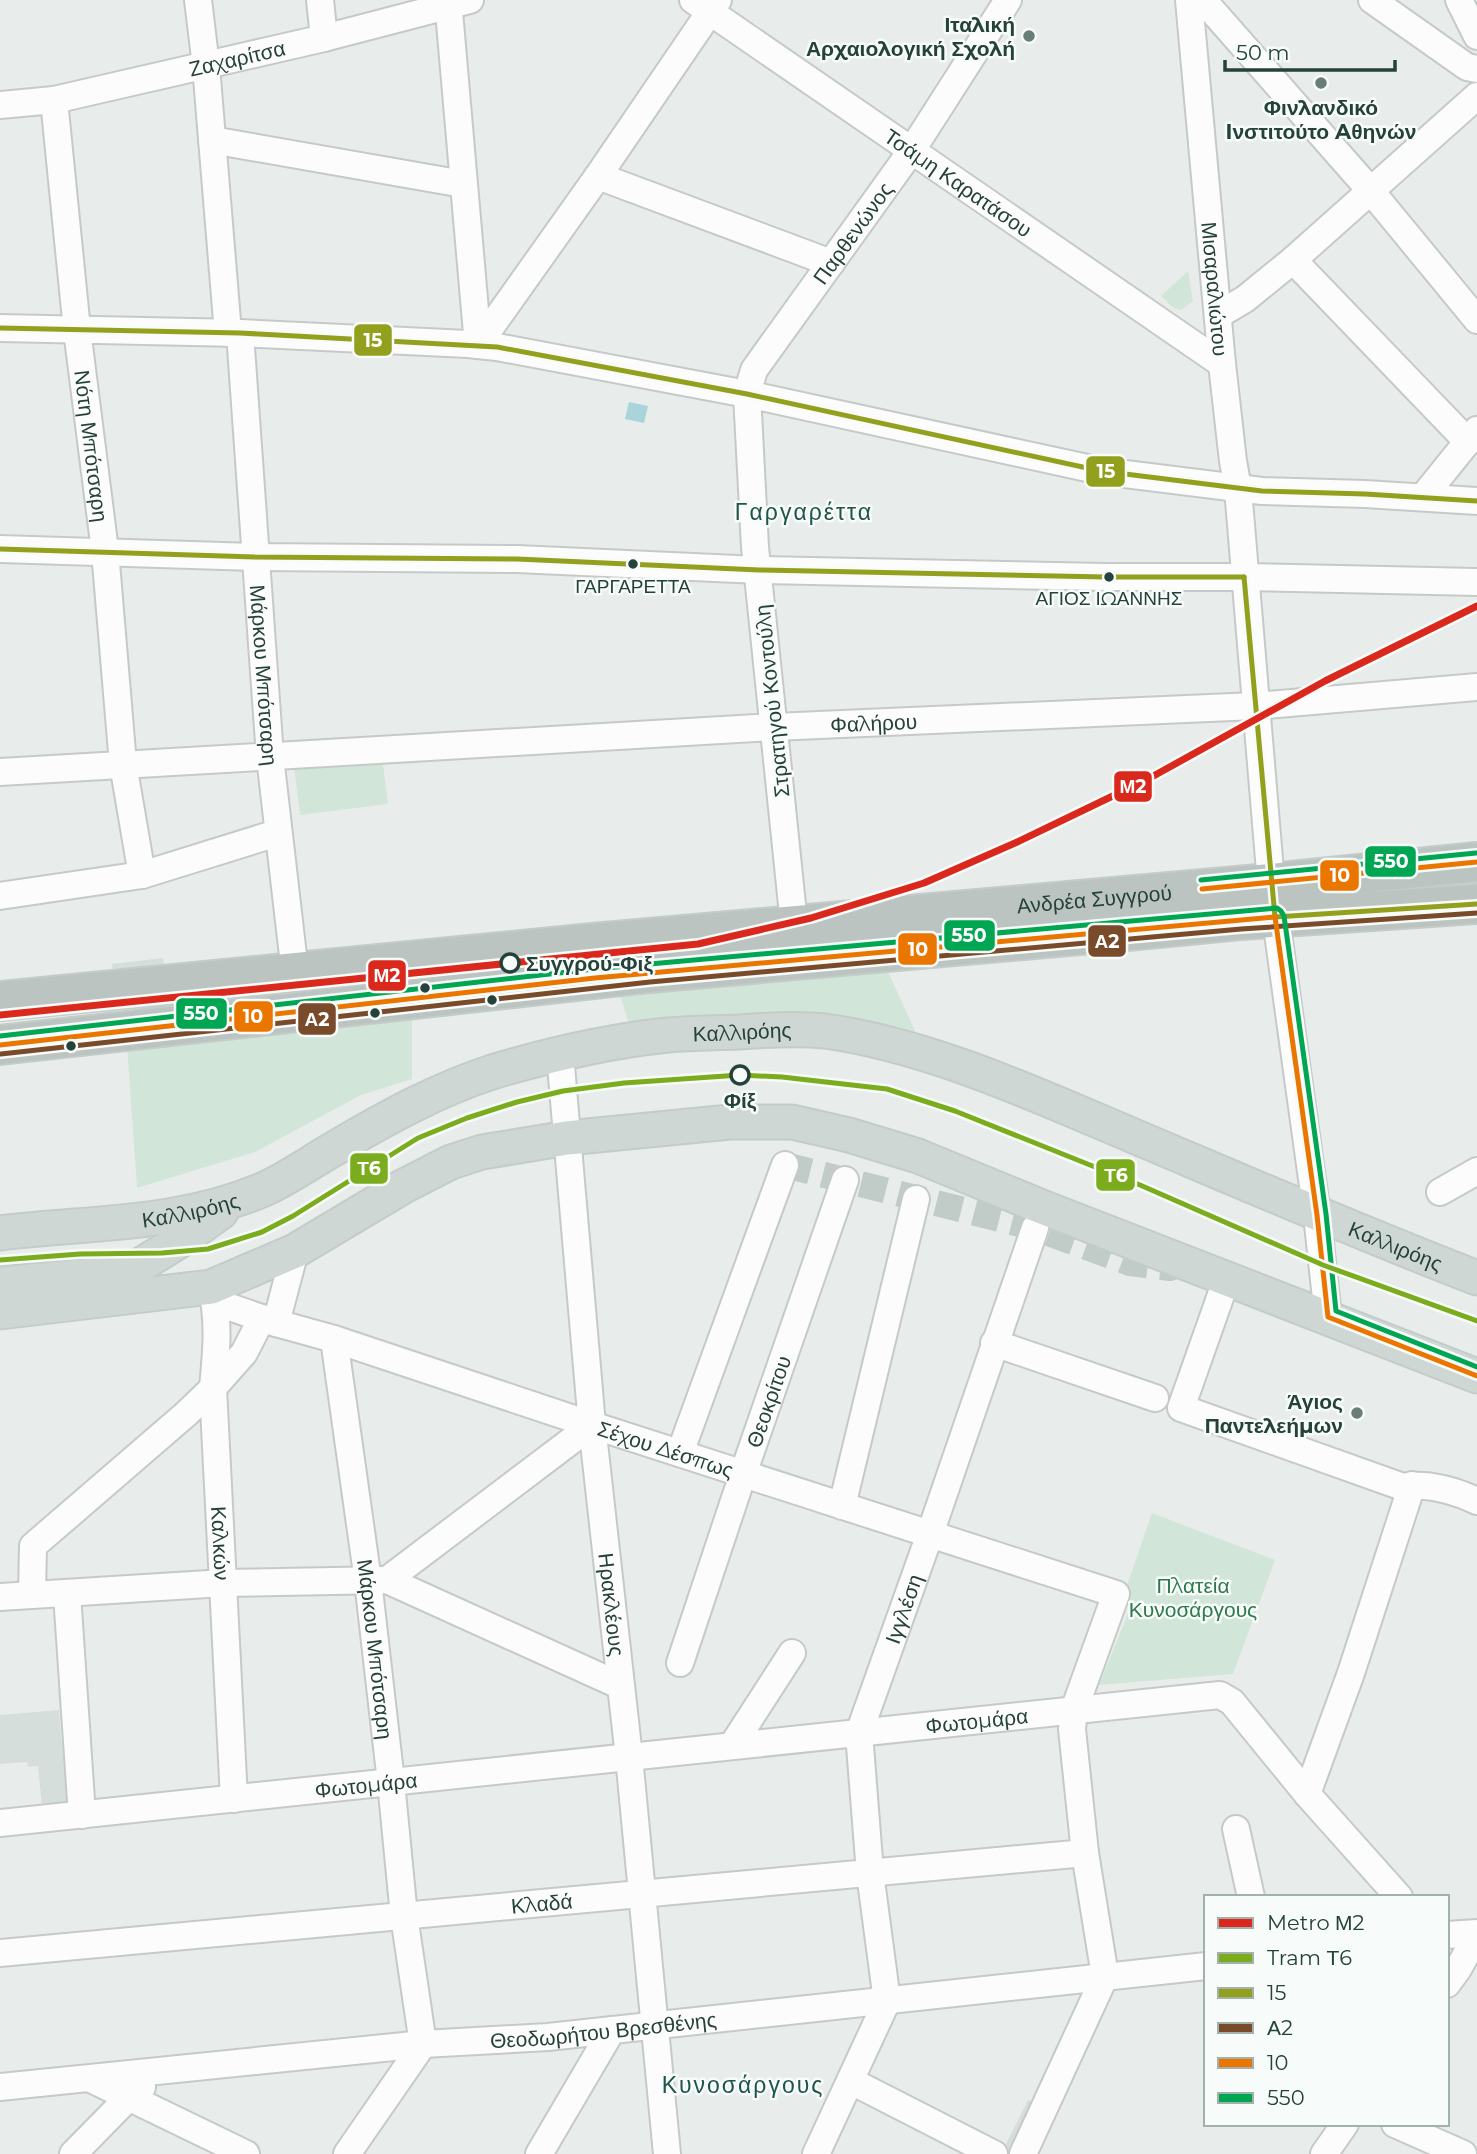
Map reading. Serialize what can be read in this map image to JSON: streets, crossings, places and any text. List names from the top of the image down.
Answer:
{
  "streets": {
    "highway": ["Ανδρέα Συγγρού"],
    "main road": ["Καλλιρόης"],
    "street": [
      "Ζαχαρίτσα",
      "Τσάμη Καρατάσου",
      "Παρθενώνος",
      "Μισαραλιώτου",
      "Νότη Μπότσαρη",
      "Μάρκου Μπότσαρη",
      "Στρατηγού Κοντούλη",
      "Φαλήρου",
      "Θεοκρίτου",
      "Σέχου Δέσπως",
      "Καλκών",
      "Ηρακλέους",
      "Ιγγλέση",
      "Φωτομάρα",
      "Κλαδά",
      "Θεοδωρήτου Βρεσθένης"
    ]
  },
  "crossings": [
    ["Ζαχαρίτσα", "Νότη Μπότσαρη"],
    ["Ζαχαρίτσα", "Μάρκου Μπότσαρη"],
    ["Τσάμη Καρατάσου", "Παρθενώνος"],
    ["Τσάμη Καρατάσου", "Μισαραλιώτου"],
    ["Παρθενώνος", "Στρατηγού Κοντούλη"],
    ["Μισαραλιώτου", "Φαλήρου"],
    ["Μισαραλιώτου", "Ανδρέα Συγγρού"],
    ["Μισαραλιώτου", "Καλλιρόης"],
    ["Νότη Μπότσαρη", "Φαλήρου"],
    ["Μάρκου Μπότσαρη", "Φαλήρου"],
    ["Μάρκου Μπότσαρη", "Ανδρέα Συγγρού"],
    ["Μάρκου Μπότσαρη", "Σέχου Δέσπως"],
    ["Μάρκου Μπότσαρη", "Φωτομάρα"],
    ["Μάρκου Μπότσαρη", "Κλαδά"],
    ["Μάρκου Μπότσαρη", "Θεοδωρήτου Βρεσθένης"],
    ["Στρατηγού Κοντούλη", "Φαλήρου"],
    ["Στρατηγού Κοντούλη", "Ανδρέα Συγγρού"],
    ["Καλλιρόης", "Ηρακλέους"],
    ["Θεοκρίτου", "Σέχου Δέσπως"],
    ["Σέχου Δέσπως", "Καλκών"],
    ["Σέχου Δέσπως", "Ηρακλέους"],
    ["Σέχου Δέσπως", "Ιγγλέση"],
    ["Σέχου Δέσπως", "Φωτομάρα"],
    ["Καλκών", "Φωτομάρα"],
    ["Ηρακλέους", "Φωτομάρα"],
    ["Ηρακλέους", "Κλαδά"],
    ["Ηρακλέους", "Θεοδωρήτου Βρεσθένης"],
    ["Ιγγλέση", "Φωτομάρα"],
    ["Ιγγλέση", "Κλαδά"],
    ["Ιγγλέση", "Θεοδωρήτου Βρεσθένης"]
  ],
  "districts": ["Γαργαρέττα", "Κυνοσάργους"],
  "parks": ["Πλατεία Κυνοσάργους"],
  "places": [
    "Ιταλική Αρχαιολογική Σχολή",
    "Φινλανδικό Iνστιτούτο Aθηνών",
    "ΓΑΡΓΑΡΕΤΤΑ",
    "ΑΓΙΟΣ ΙΩΑΝΝΗΣ",
    "Συγγρού-Φιξ",
    "Φίξ",
    "Άγιος Παντελεήμων"
  ],
  "lines": [
    "transit line 15",
    "metro line Μ2",
    "transit line 550",
    "transit line 10",
    "transit line Α2",
    "tram line Τ6"
  ],
  "legend": [
    "Metro Μ2",
    "Tram Τ6",
    "15",
    "Α2",
    "10",
    "550"
  ],
  "scale_bar": "50 m"
}
